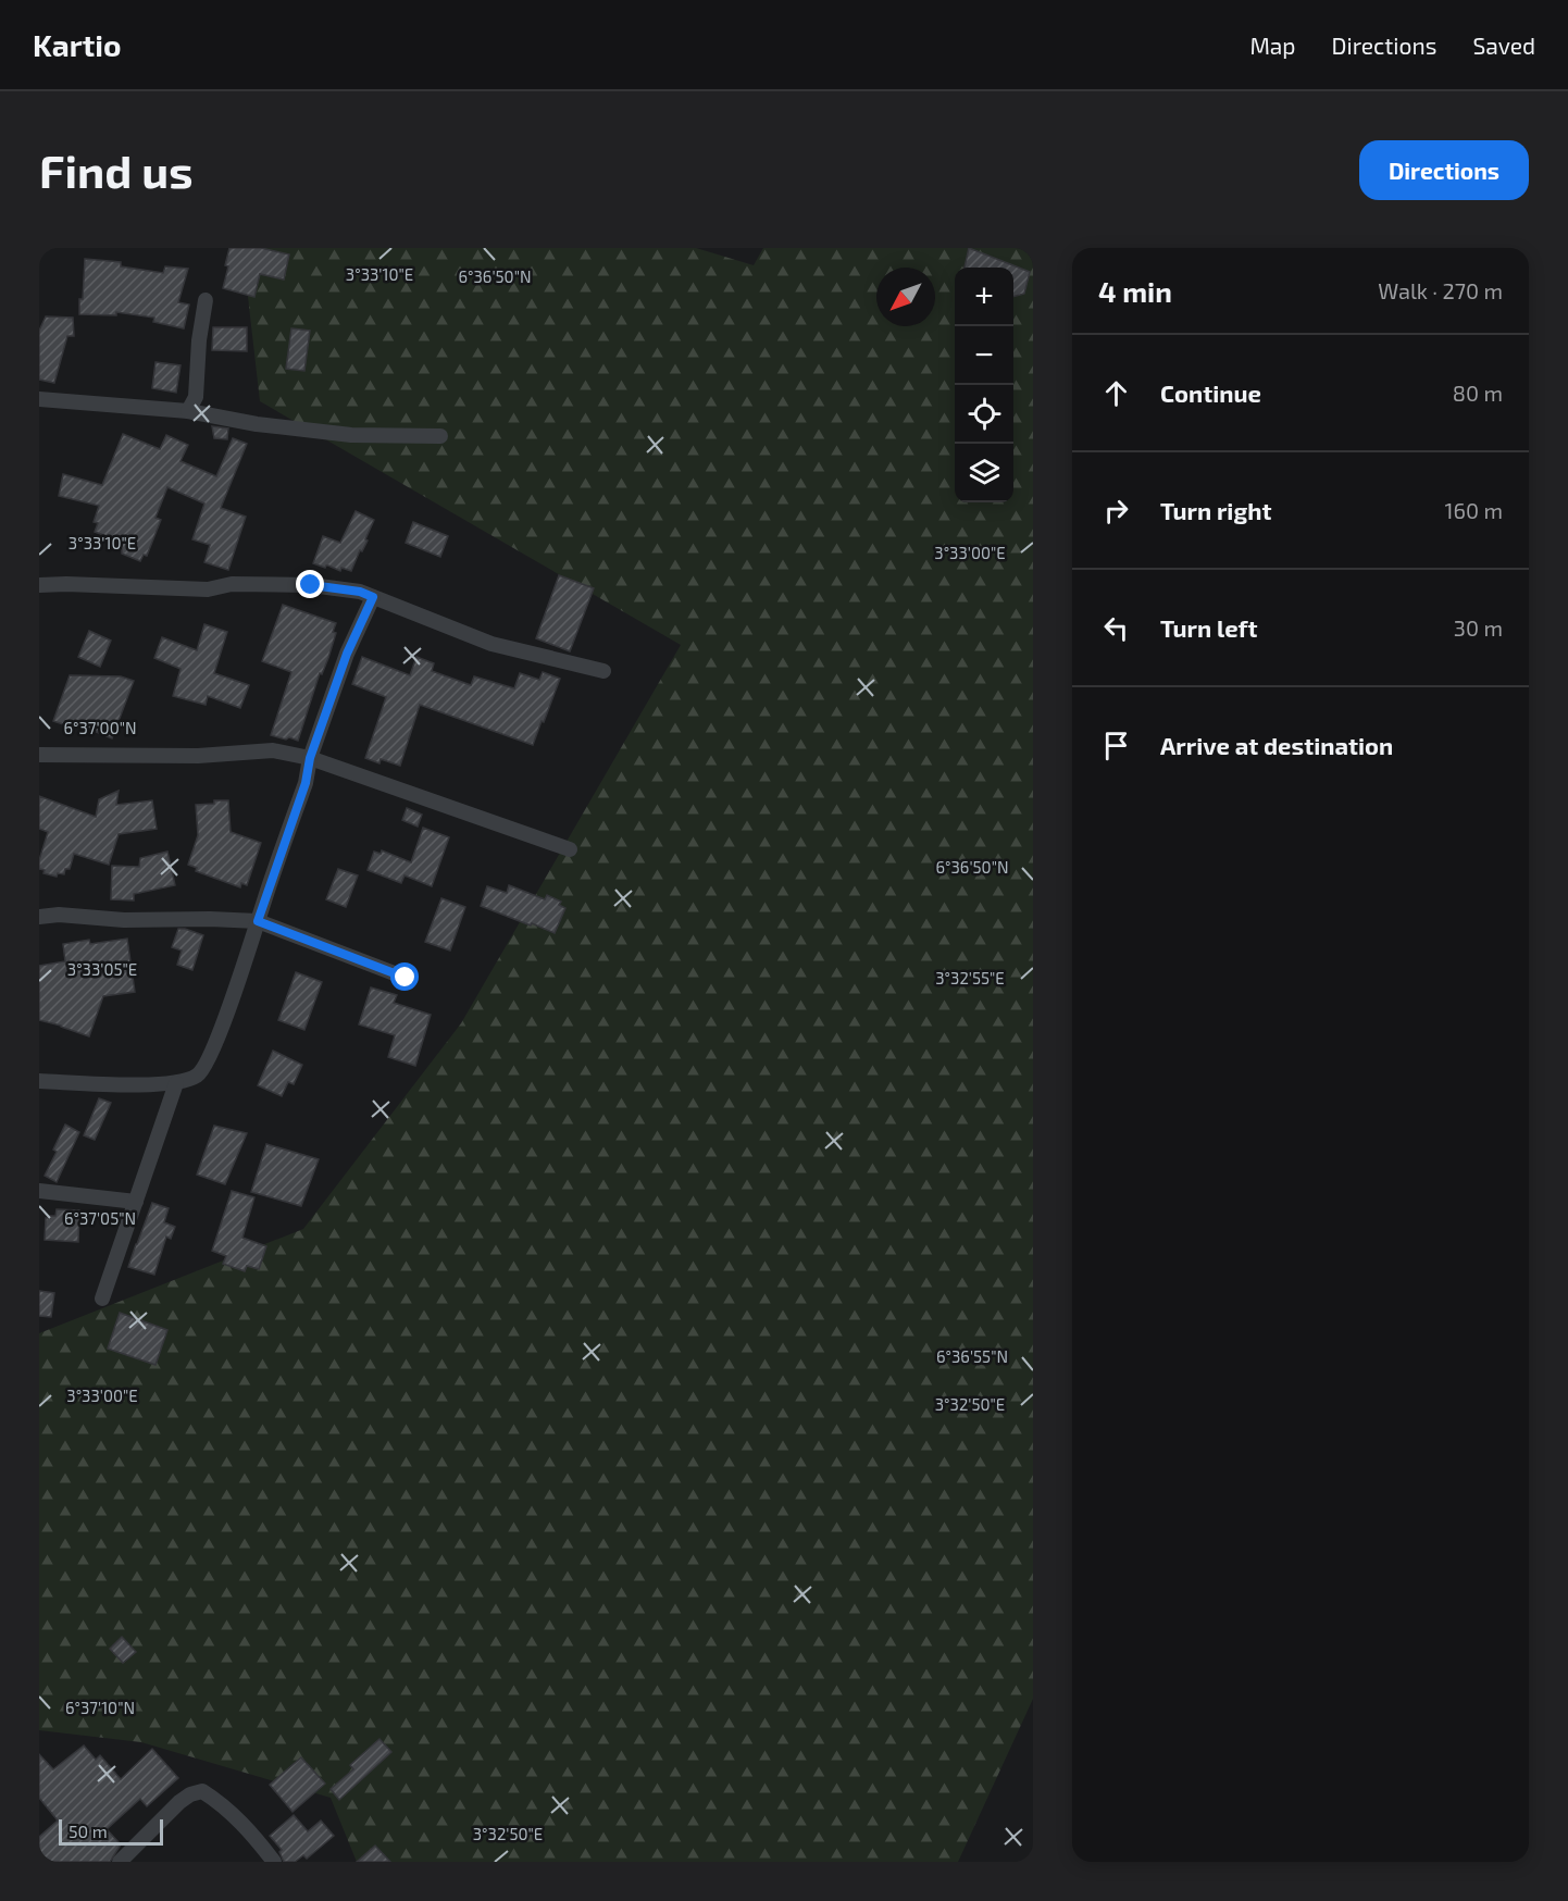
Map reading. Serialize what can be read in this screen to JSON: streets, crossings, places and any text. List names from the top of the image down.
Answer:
{
  "scale_bar": "50 m",
  "north": "bottom left",
  "page": {
    "header": "Kartio",
    "nav": ["Map", "Directions", "Saved"],
    "buttons": "Directions",
    "title": "Find us",
    "heading": ["4 min", "Walk · 270 m"],
    "map_buttons": ["+", "−"],
    "list": [
      ["Continue", "80 m"],
      ["Turn right", "160 m"],
      ["Turn left", "30 m"],
      "Arrive at destination"
    ],
    "scale": "50 m"
  },
  "coordinates": [
    "3°33'10\"E",
    "6°36'50\"N",
    "3°33'00\"E",
    "6°37'00\"N",
    "3°33'05\"E",
    "3°32'55\"E",
    "6°37'05\"N",
    "6°36'55\"N",
    "3°32'50\"E",
    "6°37'10\"N"
  ]
}
